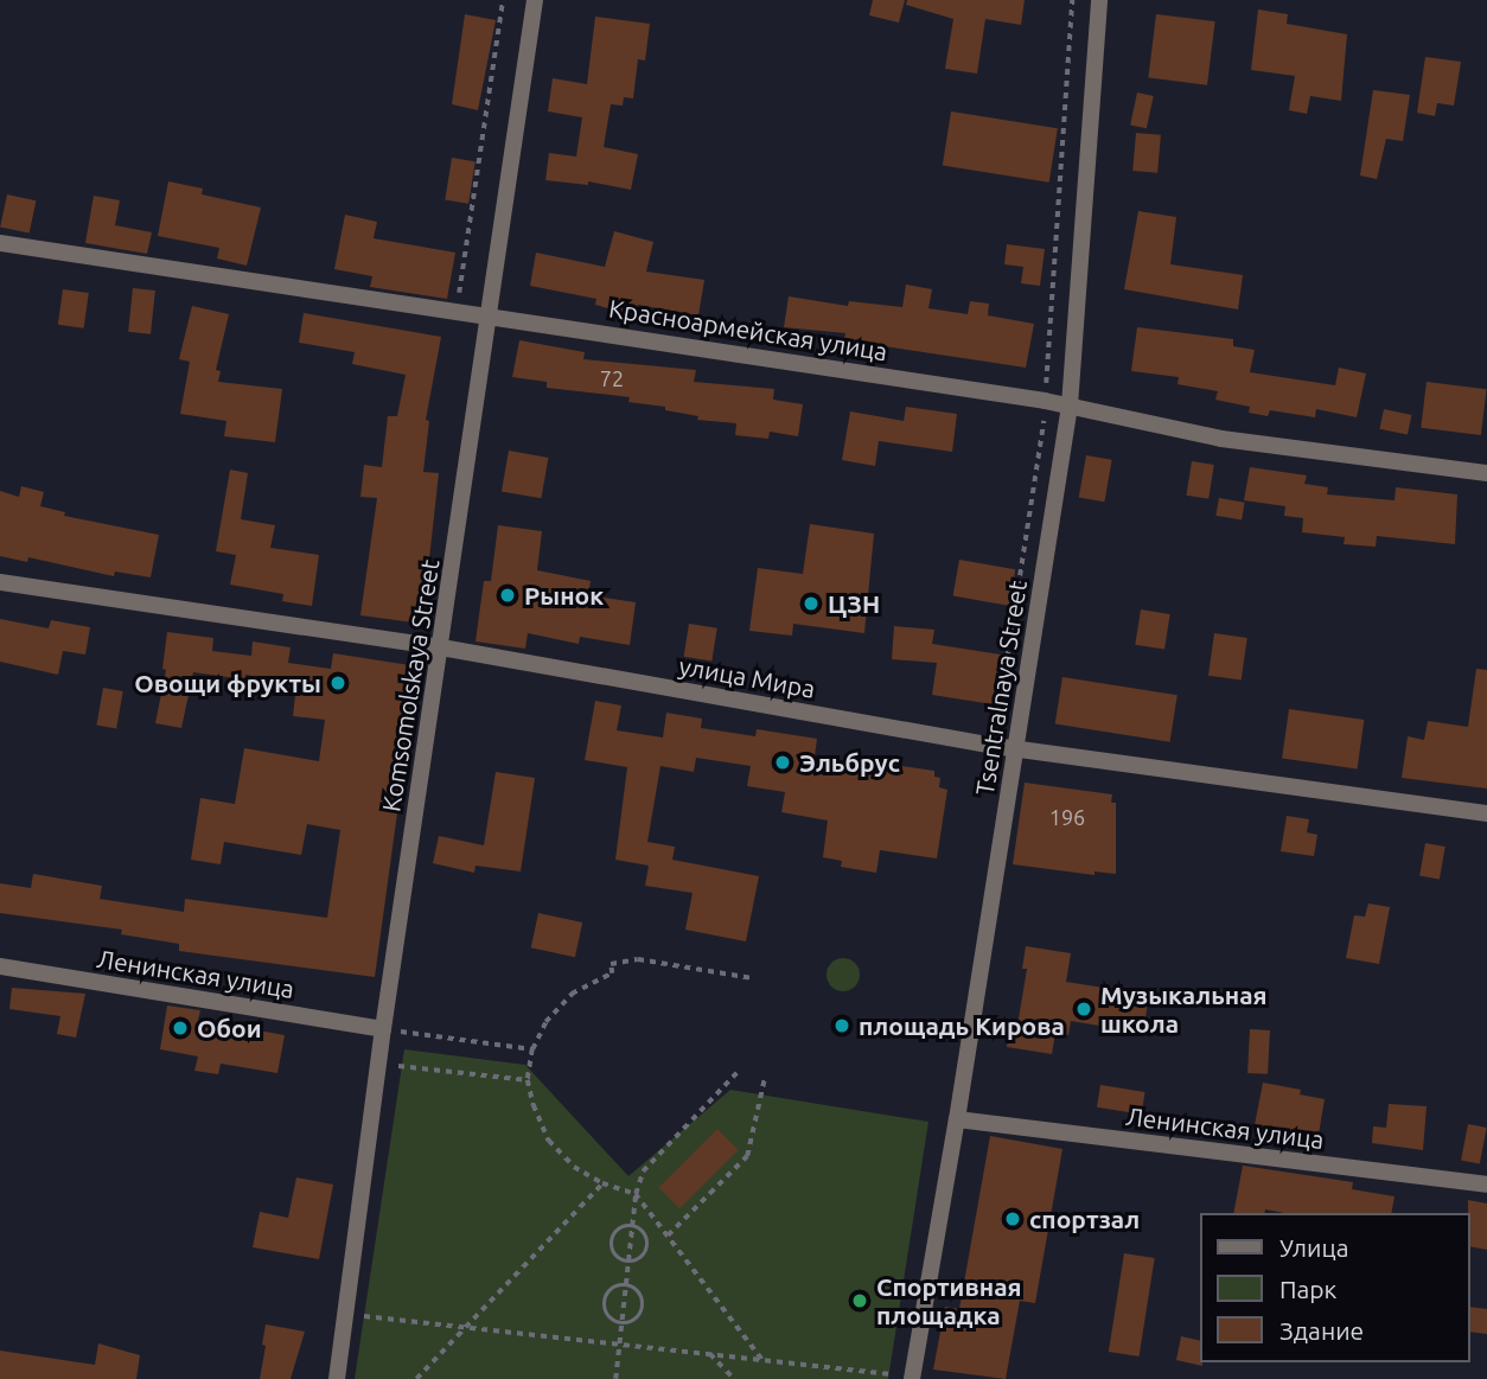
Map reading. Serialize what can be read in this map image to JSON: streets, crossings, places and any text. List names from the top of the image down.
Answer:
{
  "streets": {
    "street": [
      "Красноармейская улица",
      "улица Мира",
      "Komsomolskaya Street",
      "Tsentralnaya Street",
      "Ленинская улица"
    ]
  },
  "crossings": [
    ["Красноармейская улица", "Komsomolskaya Street"],
    ["Красноармейская улица", "Tsentralnaya Street"],
    ["улица Мира", "Komsomolskaya Street"],
    ["улица Мира", "Tsentralnaya Street"],
    ["Komsomolskaya Street", "Ленинская улица"],
    ["Tsentralnaya Street", "Ленинская улица"]
  ],
  "places": [
    "Рынок",
    "ЦЗН",
    "Овощи фрукты",
    "Эльбрус",
    "Музыкальная школа",
    "площадь Кирова",
    "Обои",
    "спортзал",
    "Cпортивная площадка"
  ],
  "house_numbers": ["72", "196"],
  "legend": ["Улица", "Парк", "Здание"]
}
